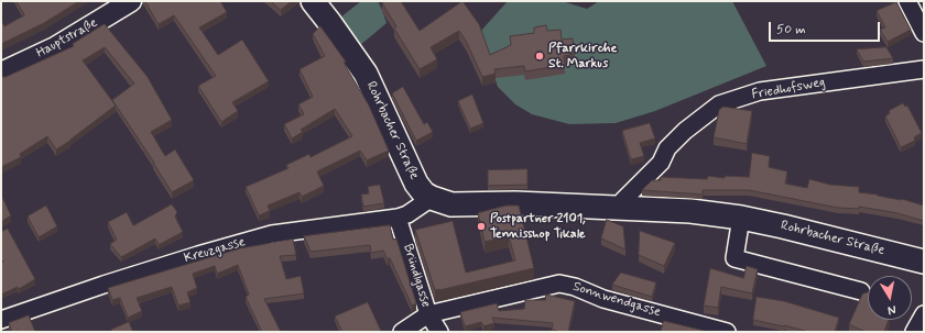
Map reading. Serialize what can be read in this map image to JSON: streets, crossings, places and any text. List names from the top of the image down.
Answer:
{
  "streets": {
    "main road": ["Rohrbacher Straße"],
    "street": [
      "Hauptstraße",
      "Friedhofsweg",
      "Kreuzgasse",
      "Bründlgasse",
      "Sonnwendgasse"
    ]
  },
  "crossings": [
    ["Friedhofsweg", "Rohrbacher Straße"],
    ["Rohrbacher Straße", "Kreuzgasse"],
    ["Kreuzgasse", "Bründlgasse"],
    ["Bründlgasse", "Sonnwendgasse"]
  ],
  "places": ["Pfarrkirche St. Markus", "Postpartner 2101, Tennisshop Tikale"],
  "scale_bar": "50 m",
  "north": "bottom"
}
